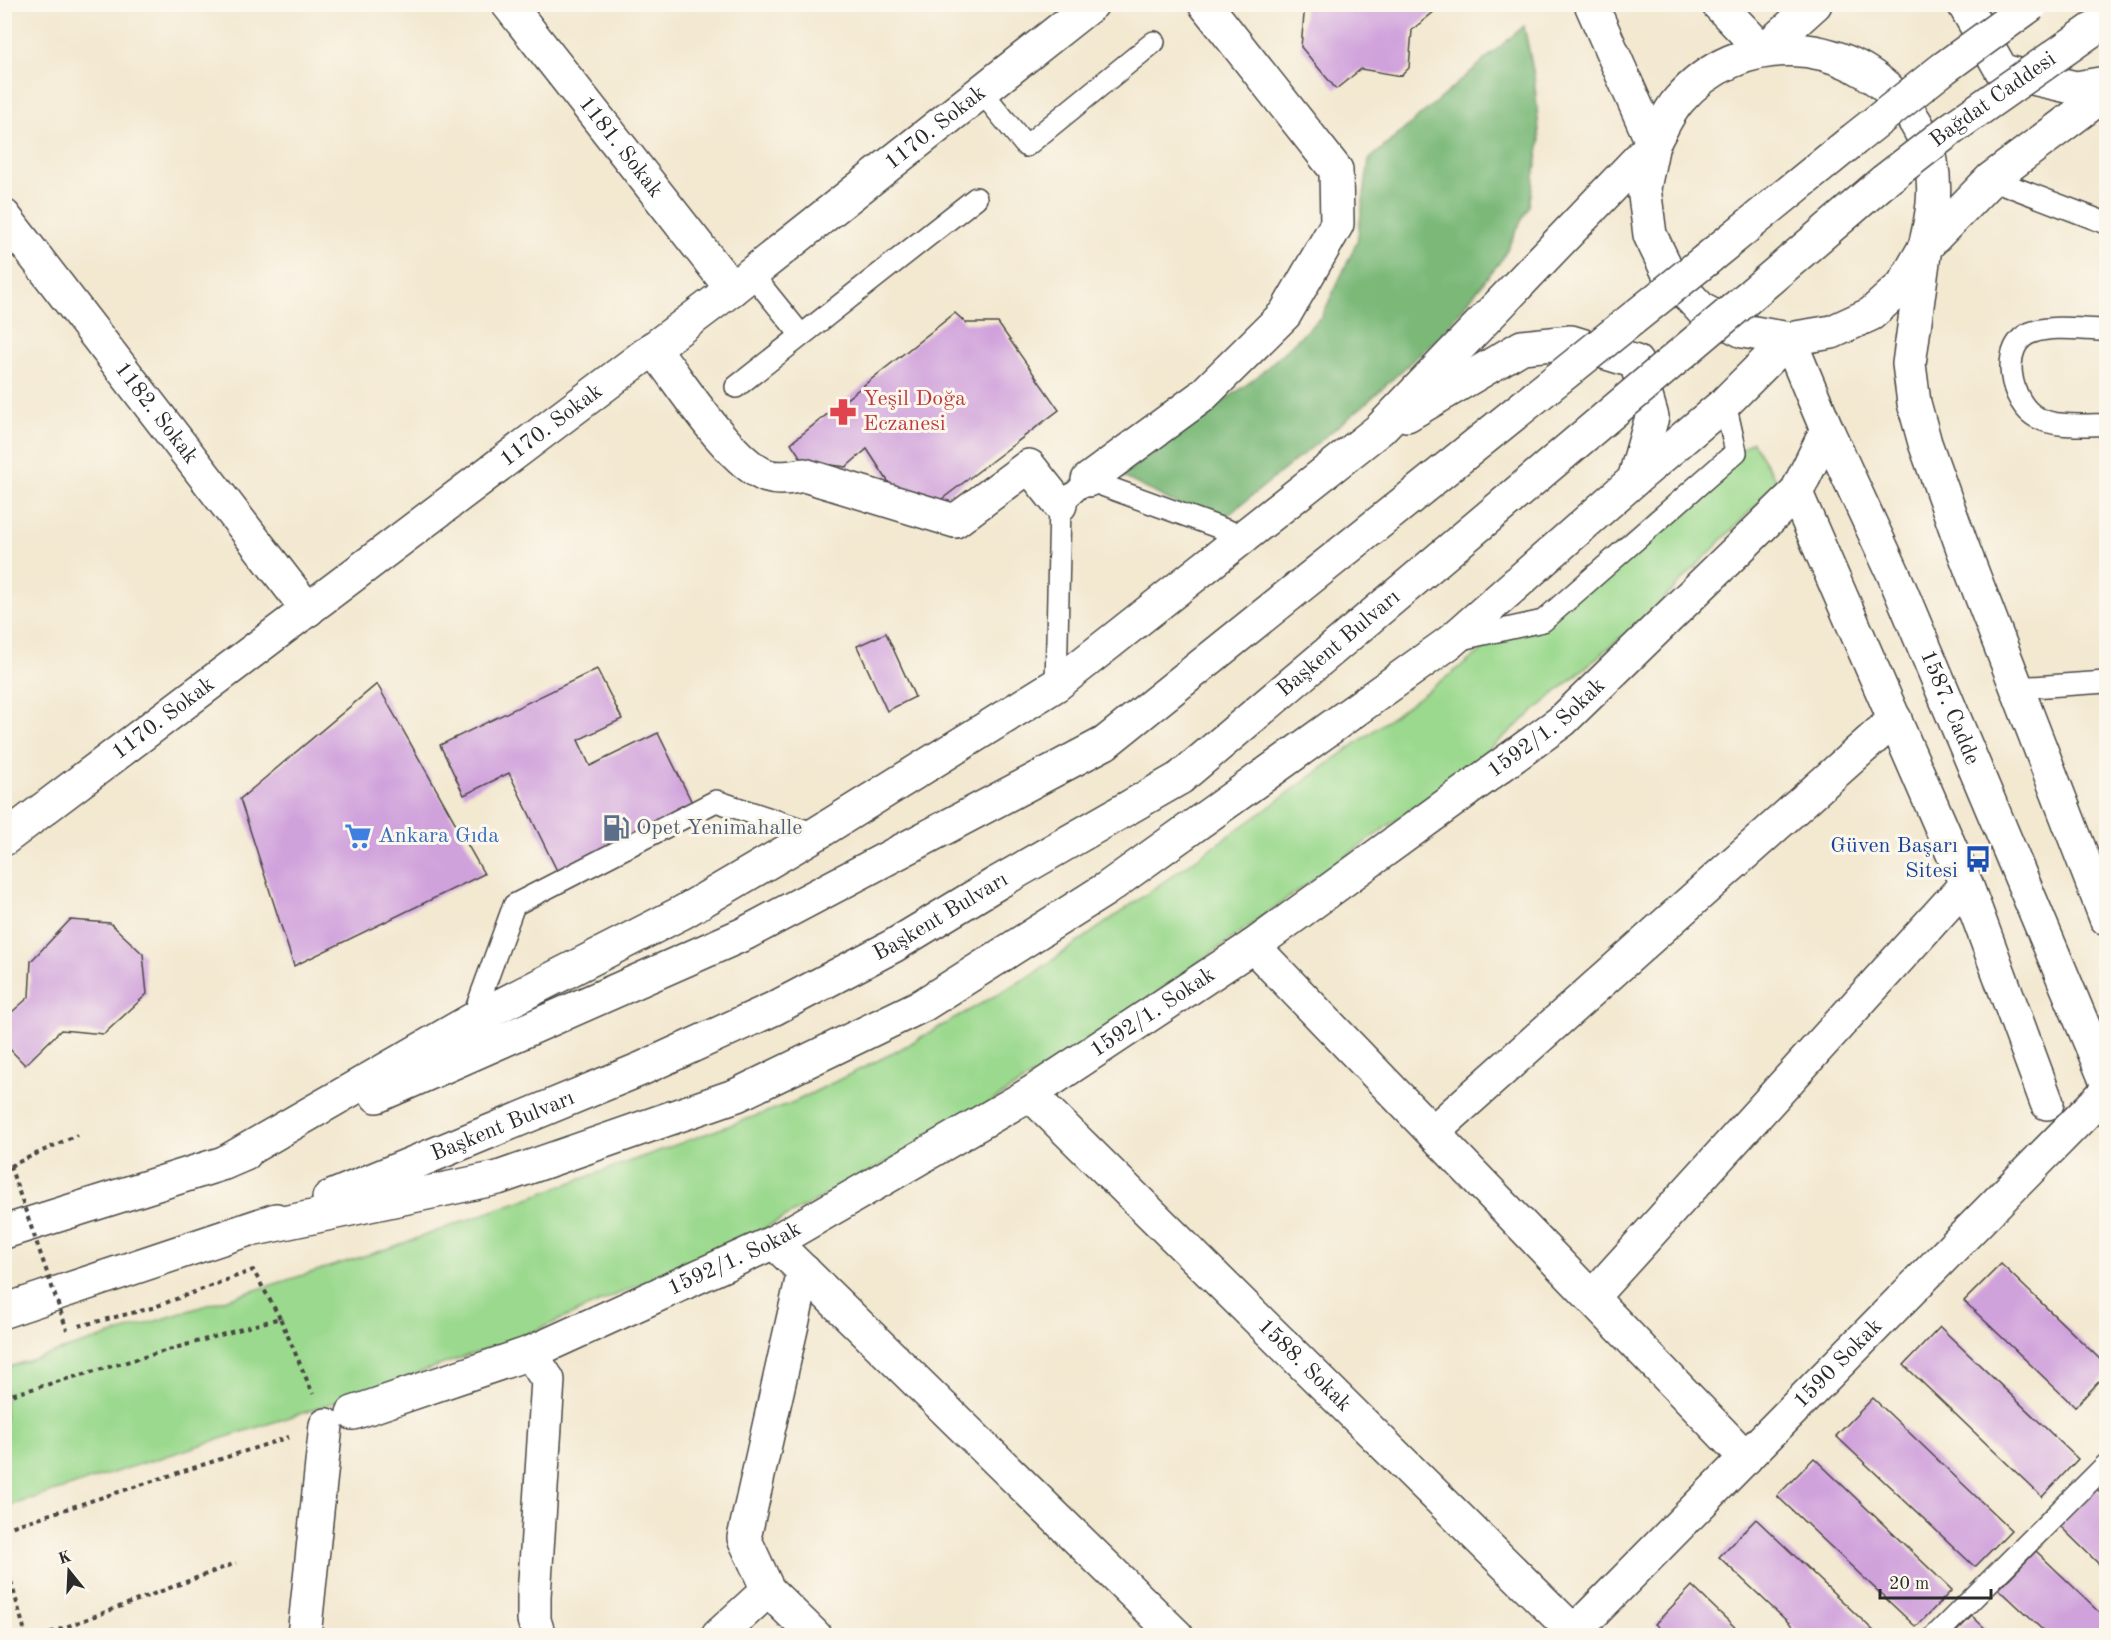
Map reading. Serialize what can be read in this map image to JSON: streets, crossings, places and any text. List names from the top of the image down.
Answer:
{
  "streets": {
    "main road": [
      "Bağdat Caddesi",
      "1170. Sokak",
      "1181. Sokak",
      "1182. Sokak",
      "Başkent Bulvarı",
      "1587. Cadde",
      "1592/1. Sokak",
      "1590 Sokak",
      "1588. Sokak"
    ]
  },
  "crossings": [
    ["Bağdat Caddesi", "Başkent Bulvarı"],
    ["1170. Sokak", "1181. Sokak"],
    ["1170. Sokak", "1182. Sokak"],
    ["1587. Cadde", "1592/1. Sokak"],
    ["1592/1. Sokak", "1588. Sokak"],
    ["1590 Sokak", "1588. Sokak"]
  ],
  "places": {
    "pharmacy": ["Yeşil Doğa Eczanesi"],
    "fuel station": ["Opet Yenimahalle"],
    "supermarket": ["Ankara Gıda"],
    "bus stop": ["Güven Başarı Sitesi"]
  },
  "scale_bar": "20 m",
  "north": "top"
}
